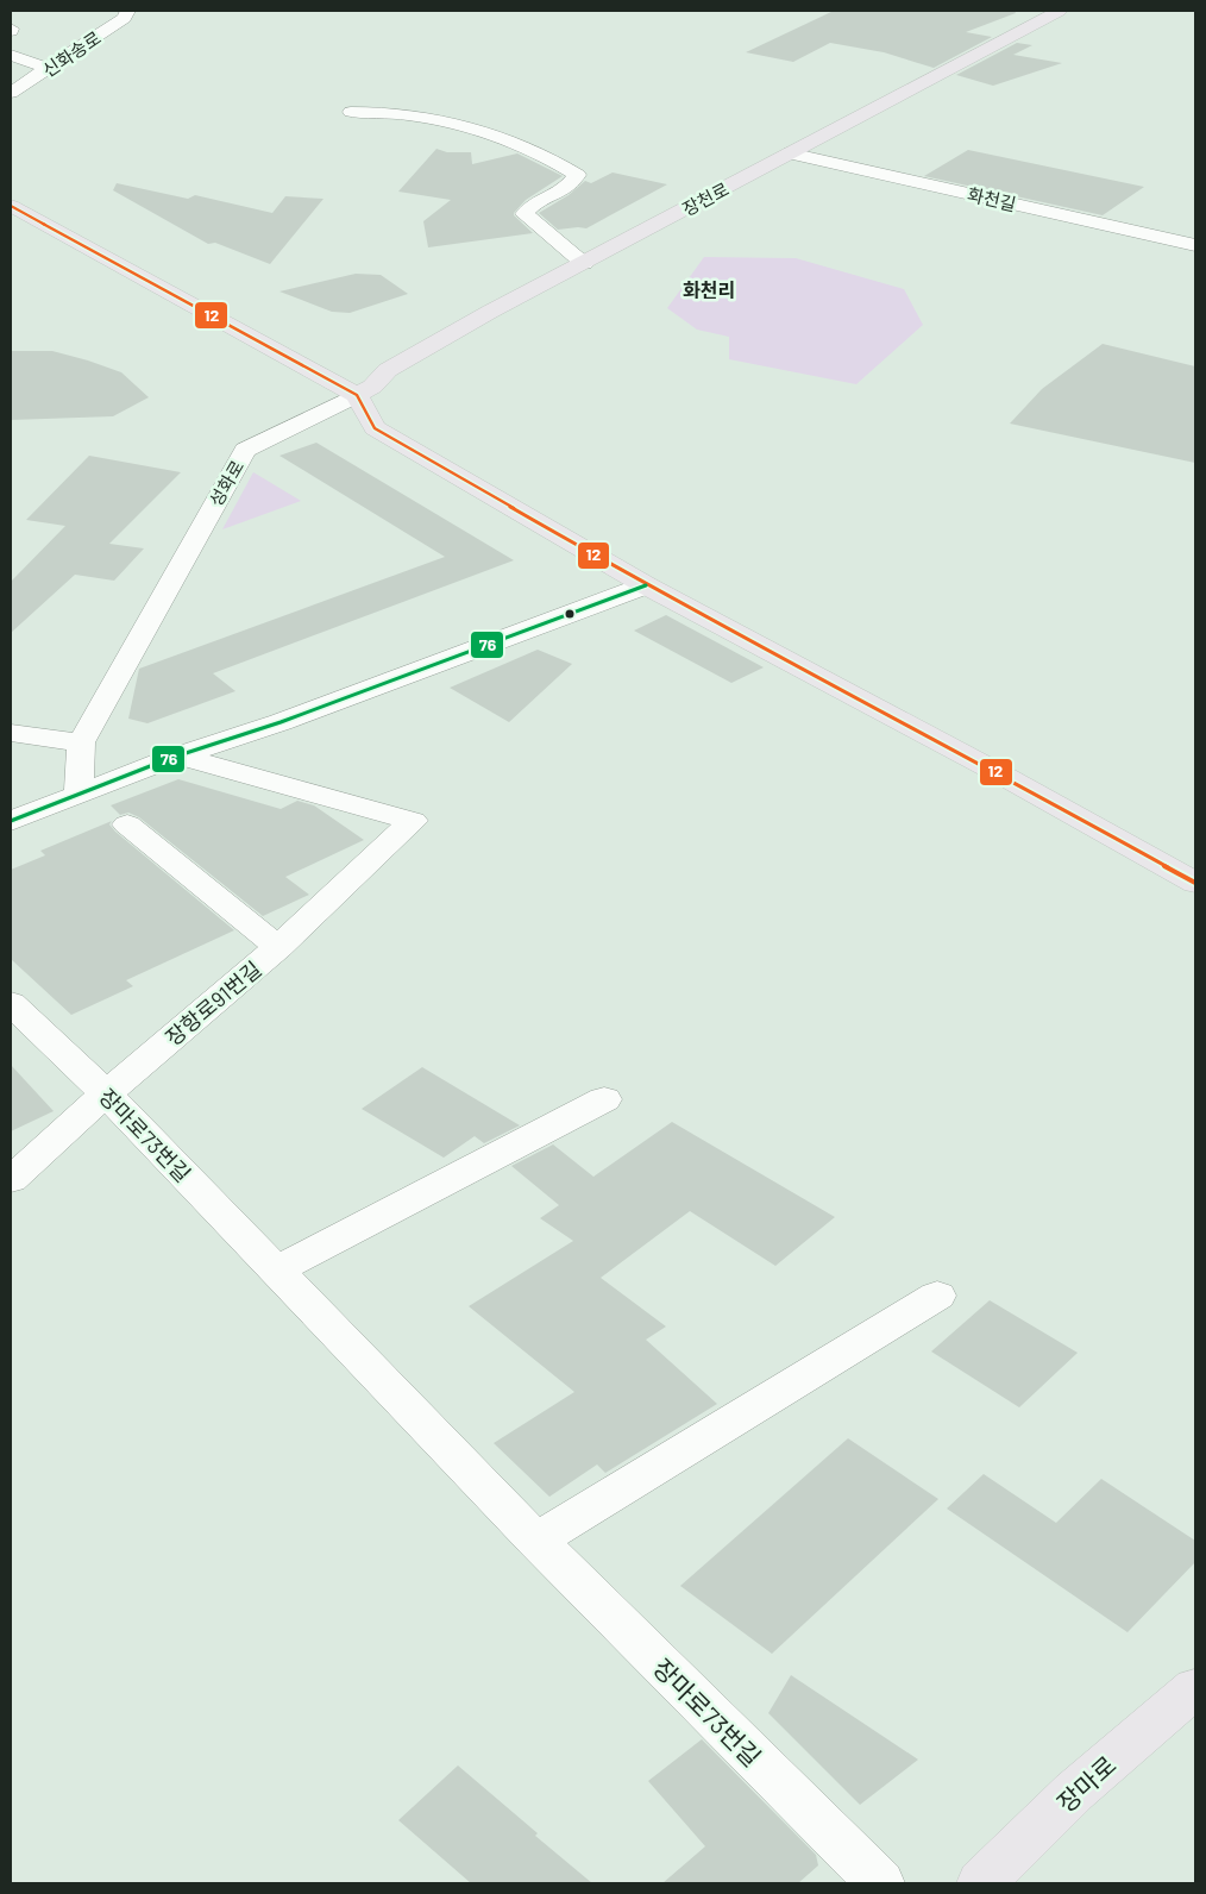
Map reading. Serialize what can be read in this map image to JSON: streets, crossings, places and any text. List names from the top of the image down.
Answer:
{
  "streets": {
    "main road": ["장천로", "장마로"],
    "street": [
      "신화송로",
      "화천길",
      "성화로",
      "장항로91번길",
      "장마로73번길"
    ]
  },
  "crossings": [
    ["장천로", "화천길"],
    ["장천로", "성화로"],
    ["장항로91번길", "장마로73번길"]
  ],
  "districts": ["화천리"],
  "lines": ["transit line 12", "transit line 76"]
}
